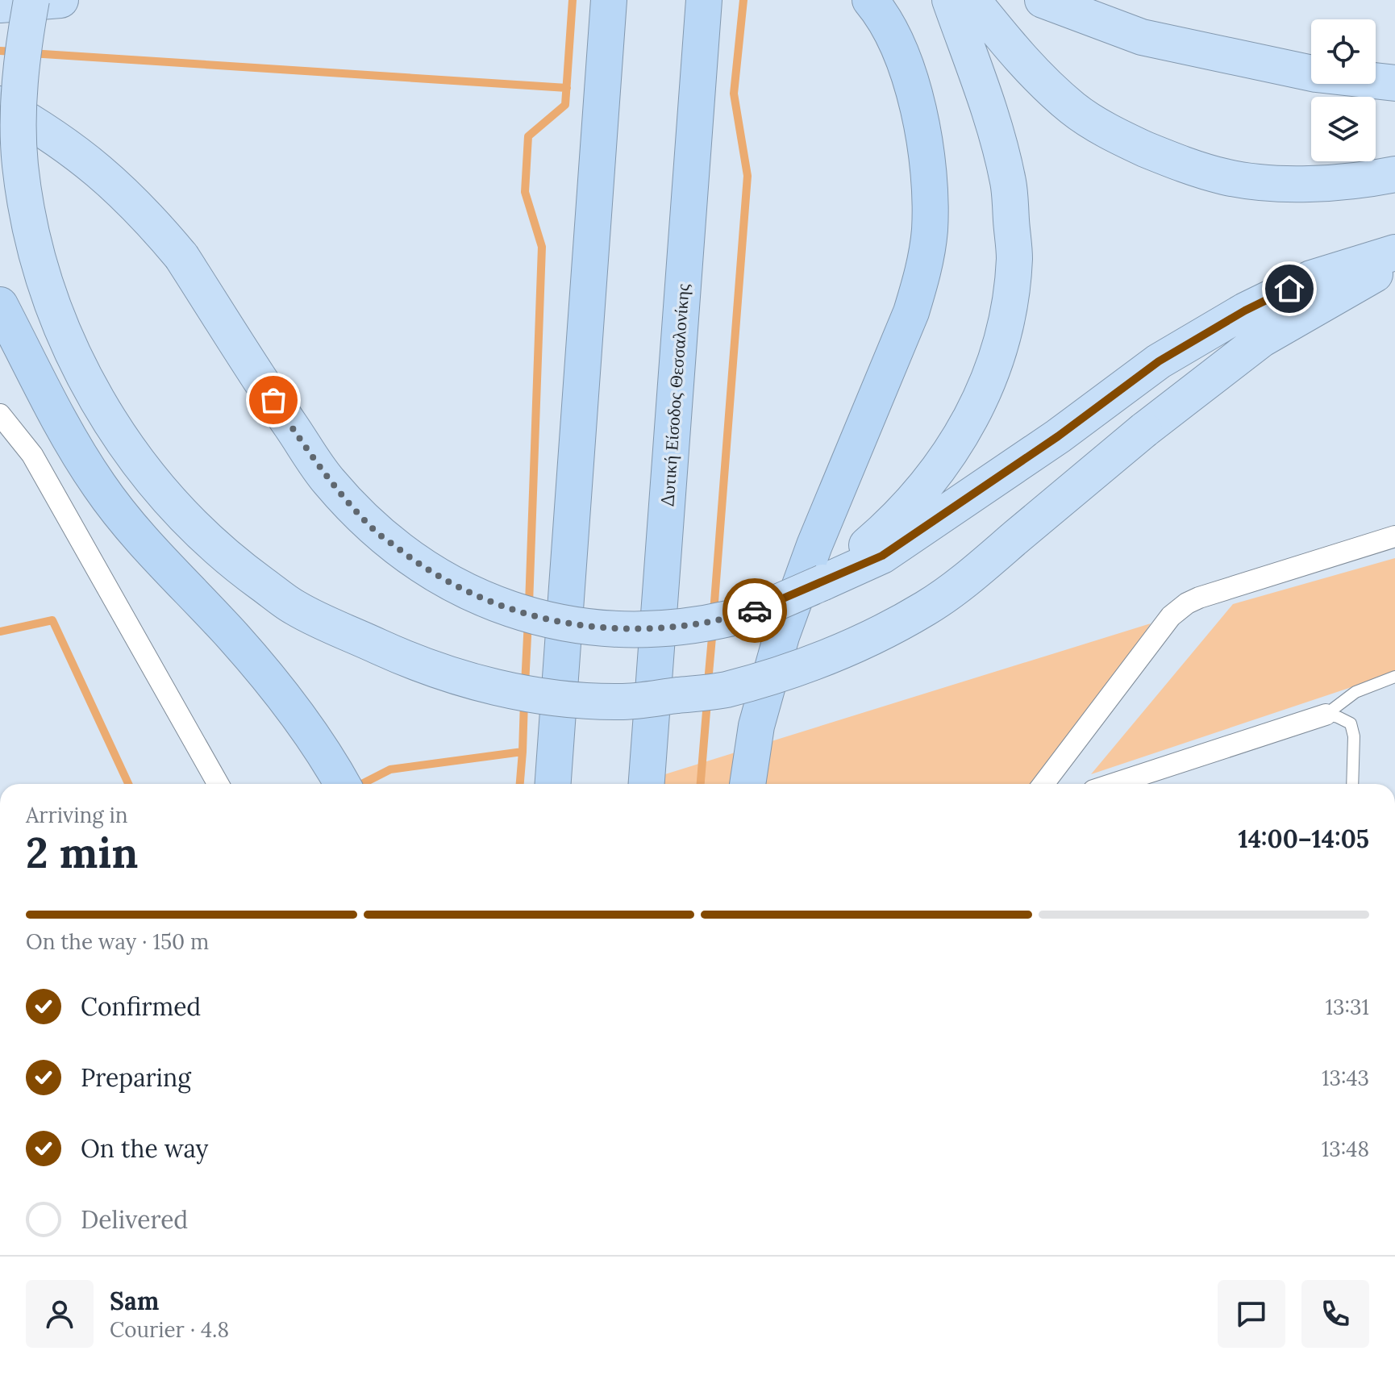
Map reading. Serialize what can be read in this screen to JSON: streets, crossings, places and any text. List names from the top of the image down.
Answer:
{
  "streets": {
    "highway": ["Δυτική Είσοδος Θεσσαλονίκης"]
  },
  "page": {
    "heading": ["2 min", "Arriving in", "14:00–14:05"],
    "panel": ["Sam", "Courier · 4.8"],
    "bar": "On the way · 150 m",
    "list": [
      ["Confirmed", "13:31"],
      ["Preparing", "13:43"],
      ["On the way", "13:48"],
      "Delivered"
    ]
  }
}
